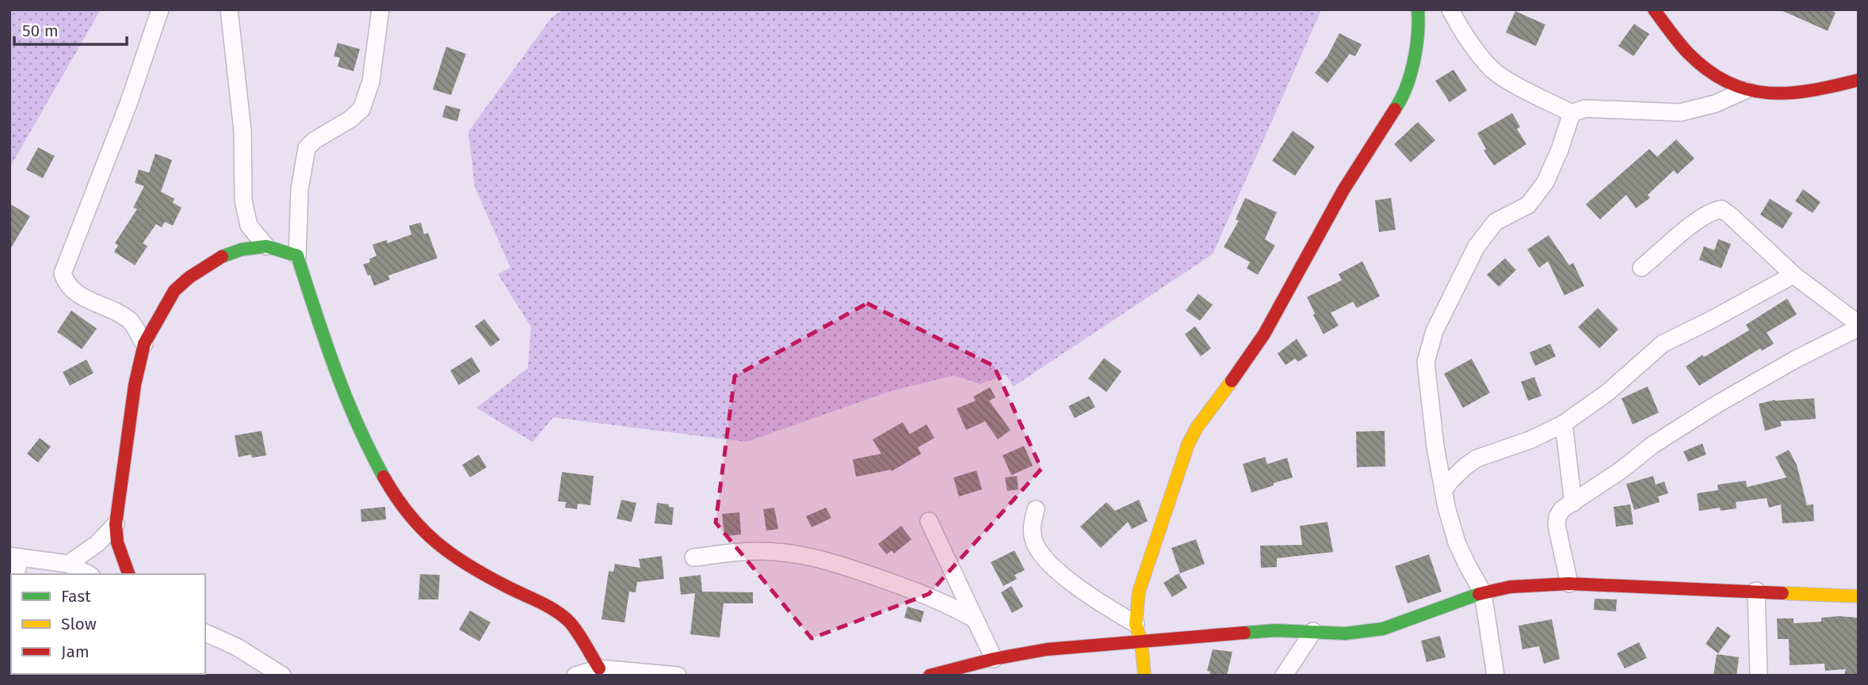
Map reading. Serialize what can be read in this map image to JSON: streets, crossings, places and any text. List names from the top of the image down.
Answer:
{
  "legend": ["Fast", "Slow", "Jam"],
  "scale_bar": "50 m"
}
